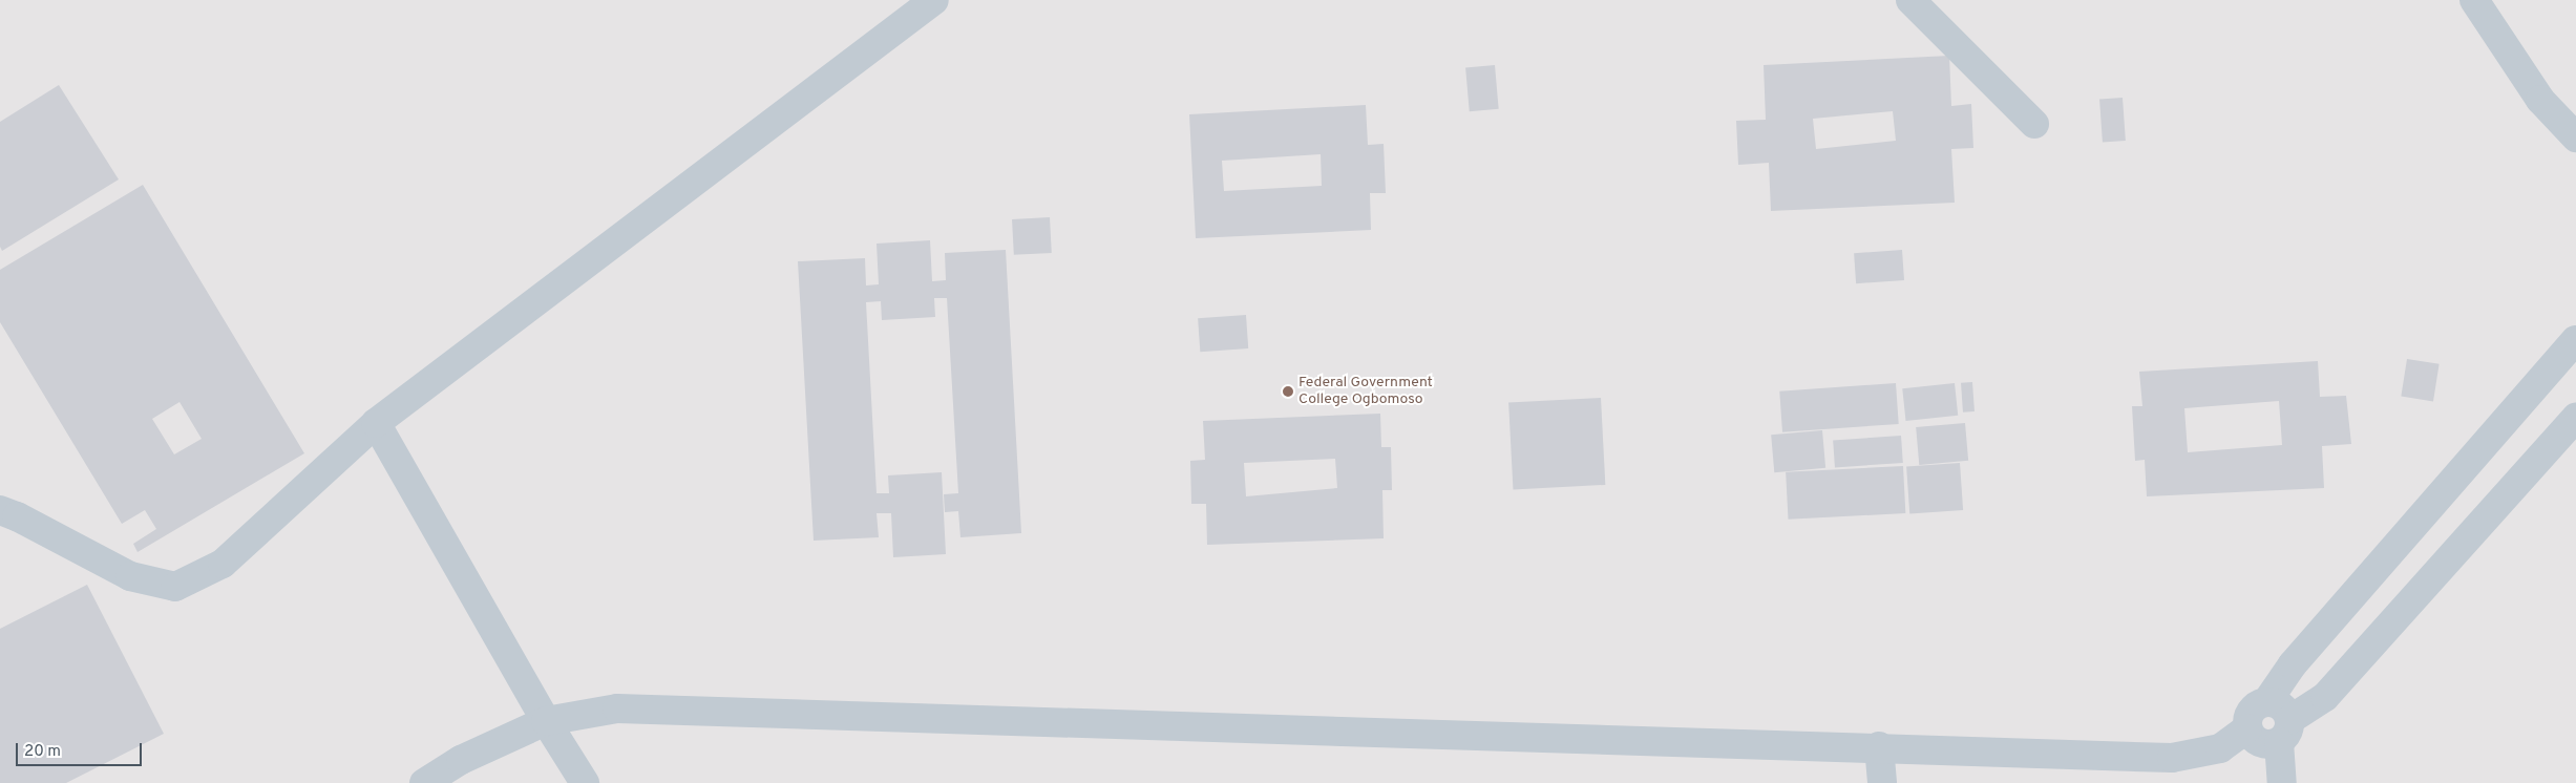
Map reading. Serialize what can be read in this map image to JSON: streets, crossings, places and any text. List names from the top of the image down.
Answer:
{
  "places": ["Federal Government College Ogbomoso"],
  "scale_bar": "20 m"
}
